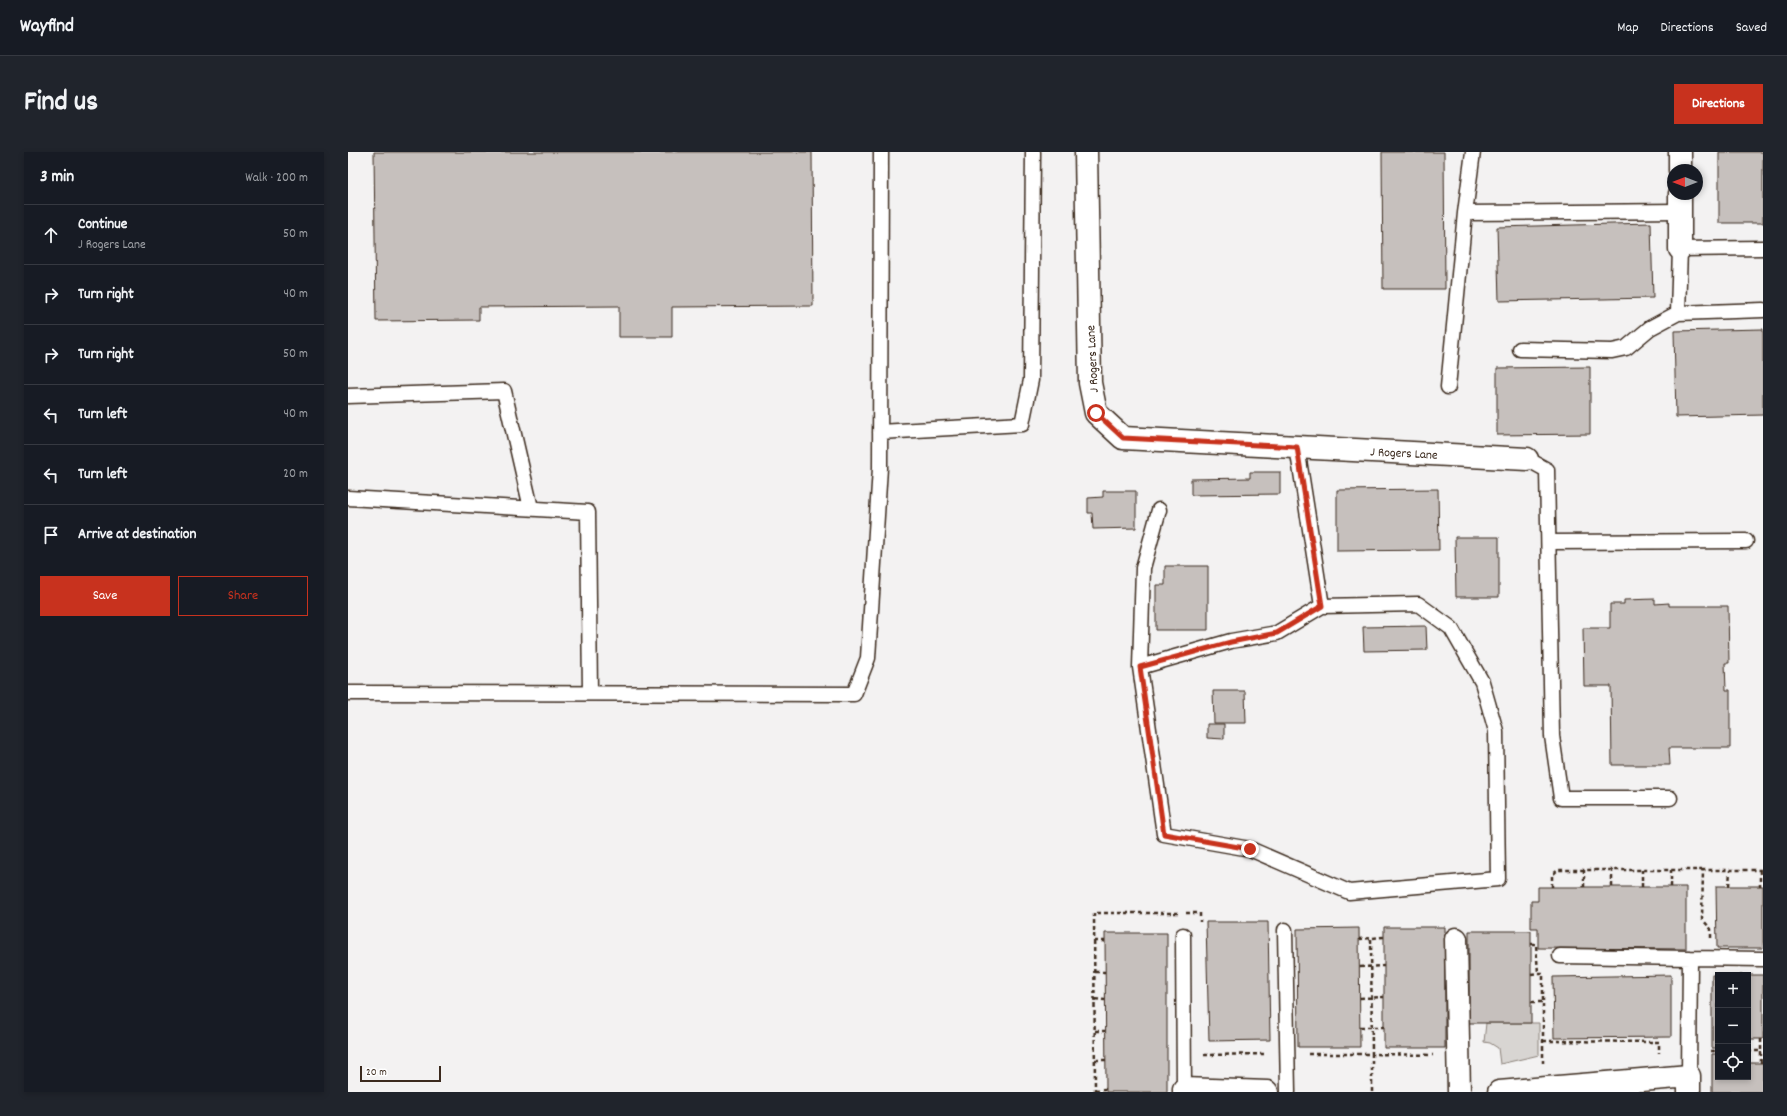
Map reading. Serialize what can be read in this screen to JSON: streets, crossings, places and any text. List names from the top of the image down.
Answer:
{
  "streets": {
    "street": ["J Rogers Lane"]
  },
  "scale_bar": "20 m",
  "north": "left",
  "page": {
    "header": "Wayfind",
    "nav": ["Map", "Directions", "Saved"],
    "title": "Find us",
    "buttons": [
      "Directions",
      ["Save", "Share"]
    ],
    "heading": ["3 min", "Walk · 200 m"],
    "list": [
      ["Continue", "J Rogers Lane", "50 m"],
      ["Turn right", "40 m"],
      ["Turn right", "50 m"],
      ["Turn left", "40 m"],
      ["Turn left", "20 m"],
      "Arrive at destination"
    ],
    "map_buttons": ["+", "−"],
    "scale": "20 m"
  }
}
